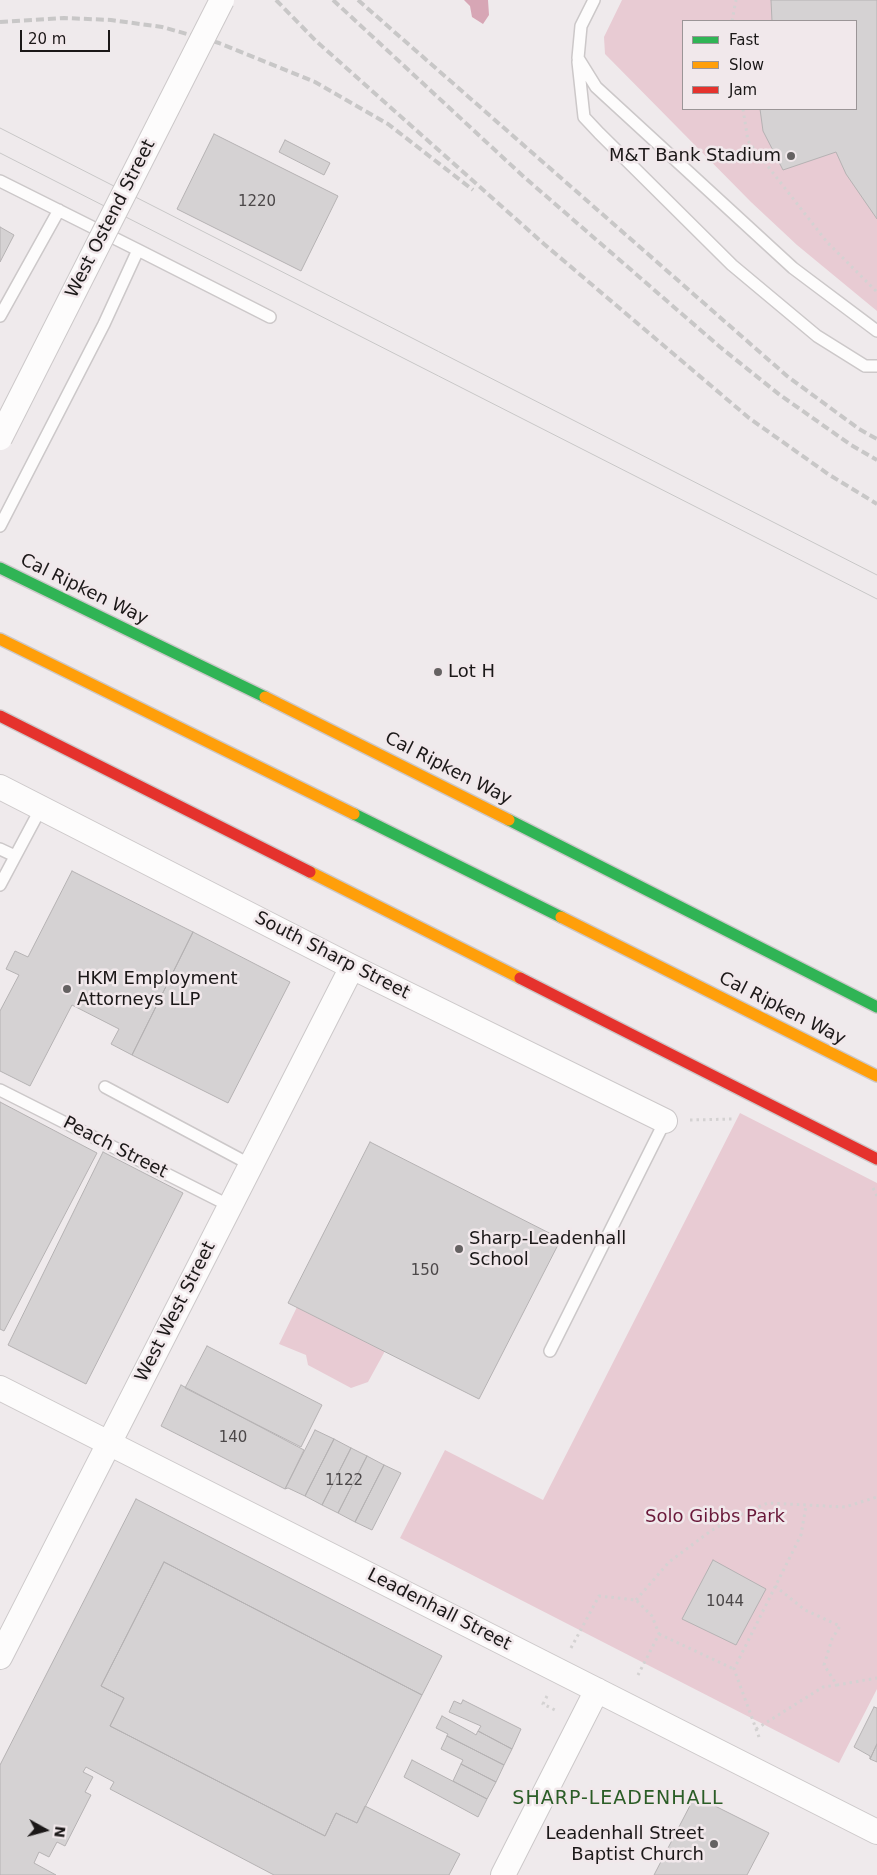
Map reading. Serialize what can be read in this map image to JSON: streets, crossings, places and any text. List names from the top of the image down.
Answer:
{
  "streets": {
    "highway": ["Cal Ripken Way"],
    "street": [
      "West Ostend Street",
      "South Sharp Street",
      "West West Street",
      "Leadenhall Street"
    ],
    "lane": ["Peach Street"]
  },
  "crossings": [
    ["South Sharp Street", "West West Street"],
    ["Peach Street", "West West Street"],
    ["West West Street", "Leadenhall Street"]
  ],
  "districts": ["SHARP-LEADENHALL"],
  "parks": ["Solo Gibbs Park"],
  "places": [
    "M&T Bank Stadium",
    "Lot H",
    "HKM Employment Attorneys LLP",
    "Sharp-Leadenhall School",
    "Leadenhall Street Baptist Church"
  ],
  "house_numbers": [
    "1220",
    "150",
    "140",
    "1122",
    "1044"
  ],
  "legend": ["Fast", "Slow", "Jam"],
  "scale_bar": "20 m",
  "north": "right"
}
